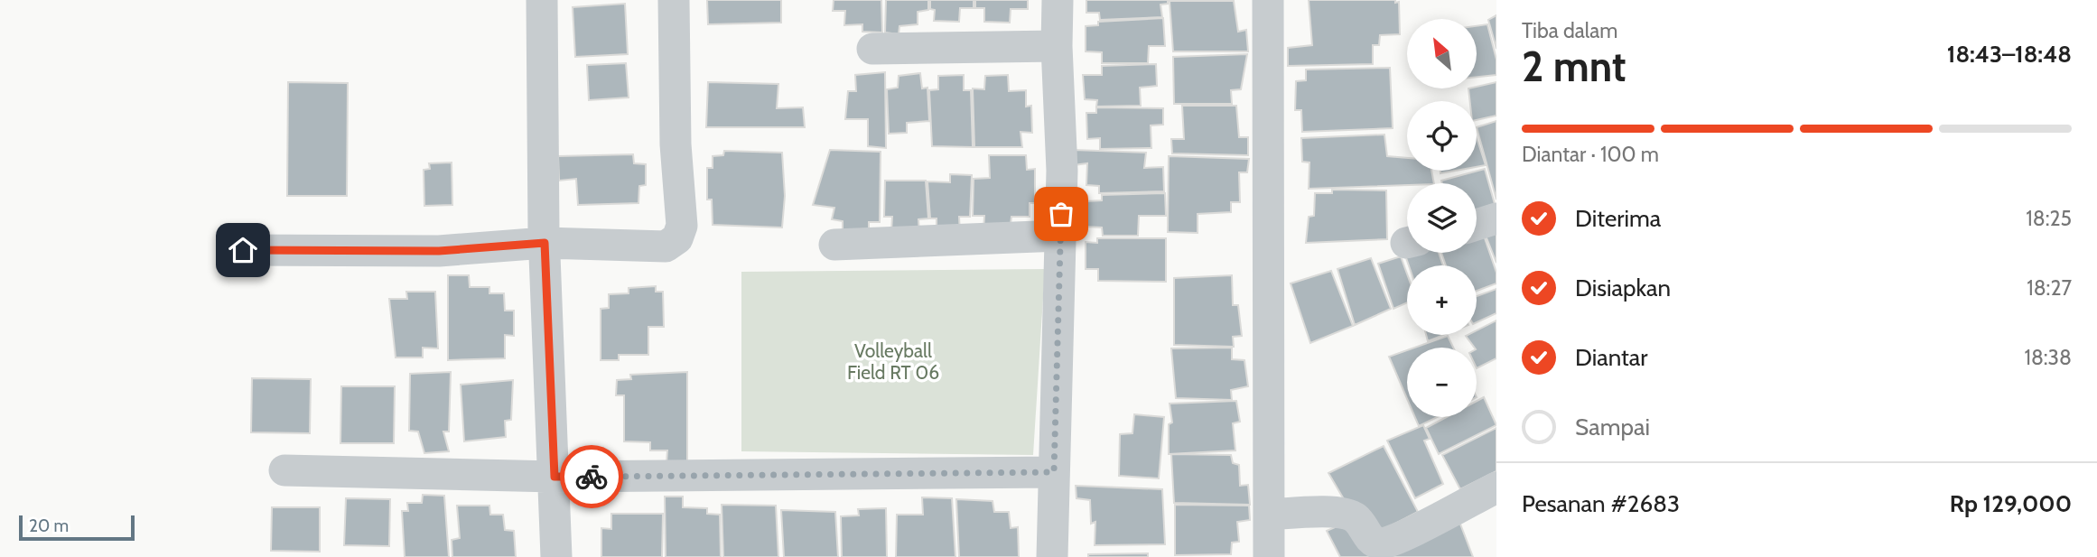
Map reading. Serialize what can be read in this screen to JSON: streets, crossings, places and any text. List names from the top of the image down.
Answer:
{
  "parks": ["Volleyball Field RT 06"],
  "scale_bar": "20 m",
  "north": "top left",
  "page": {
    "heading": ["2 mnt", "Tiba dalam", "18:43–18:48"],
    "panel": ["Pesanan #2683", "Rp 129,000"],
    "map_buttons": ["+", "−"],
    "bar": "Diantar · 100 m",
    "list": [
      ["Diterima", "18:25"],
      ["Disiapkan", "18:27"],
      ["Diantar", "18:38"],
      "Sampai"
    ],
    "scale": "20 m"
  }
}
